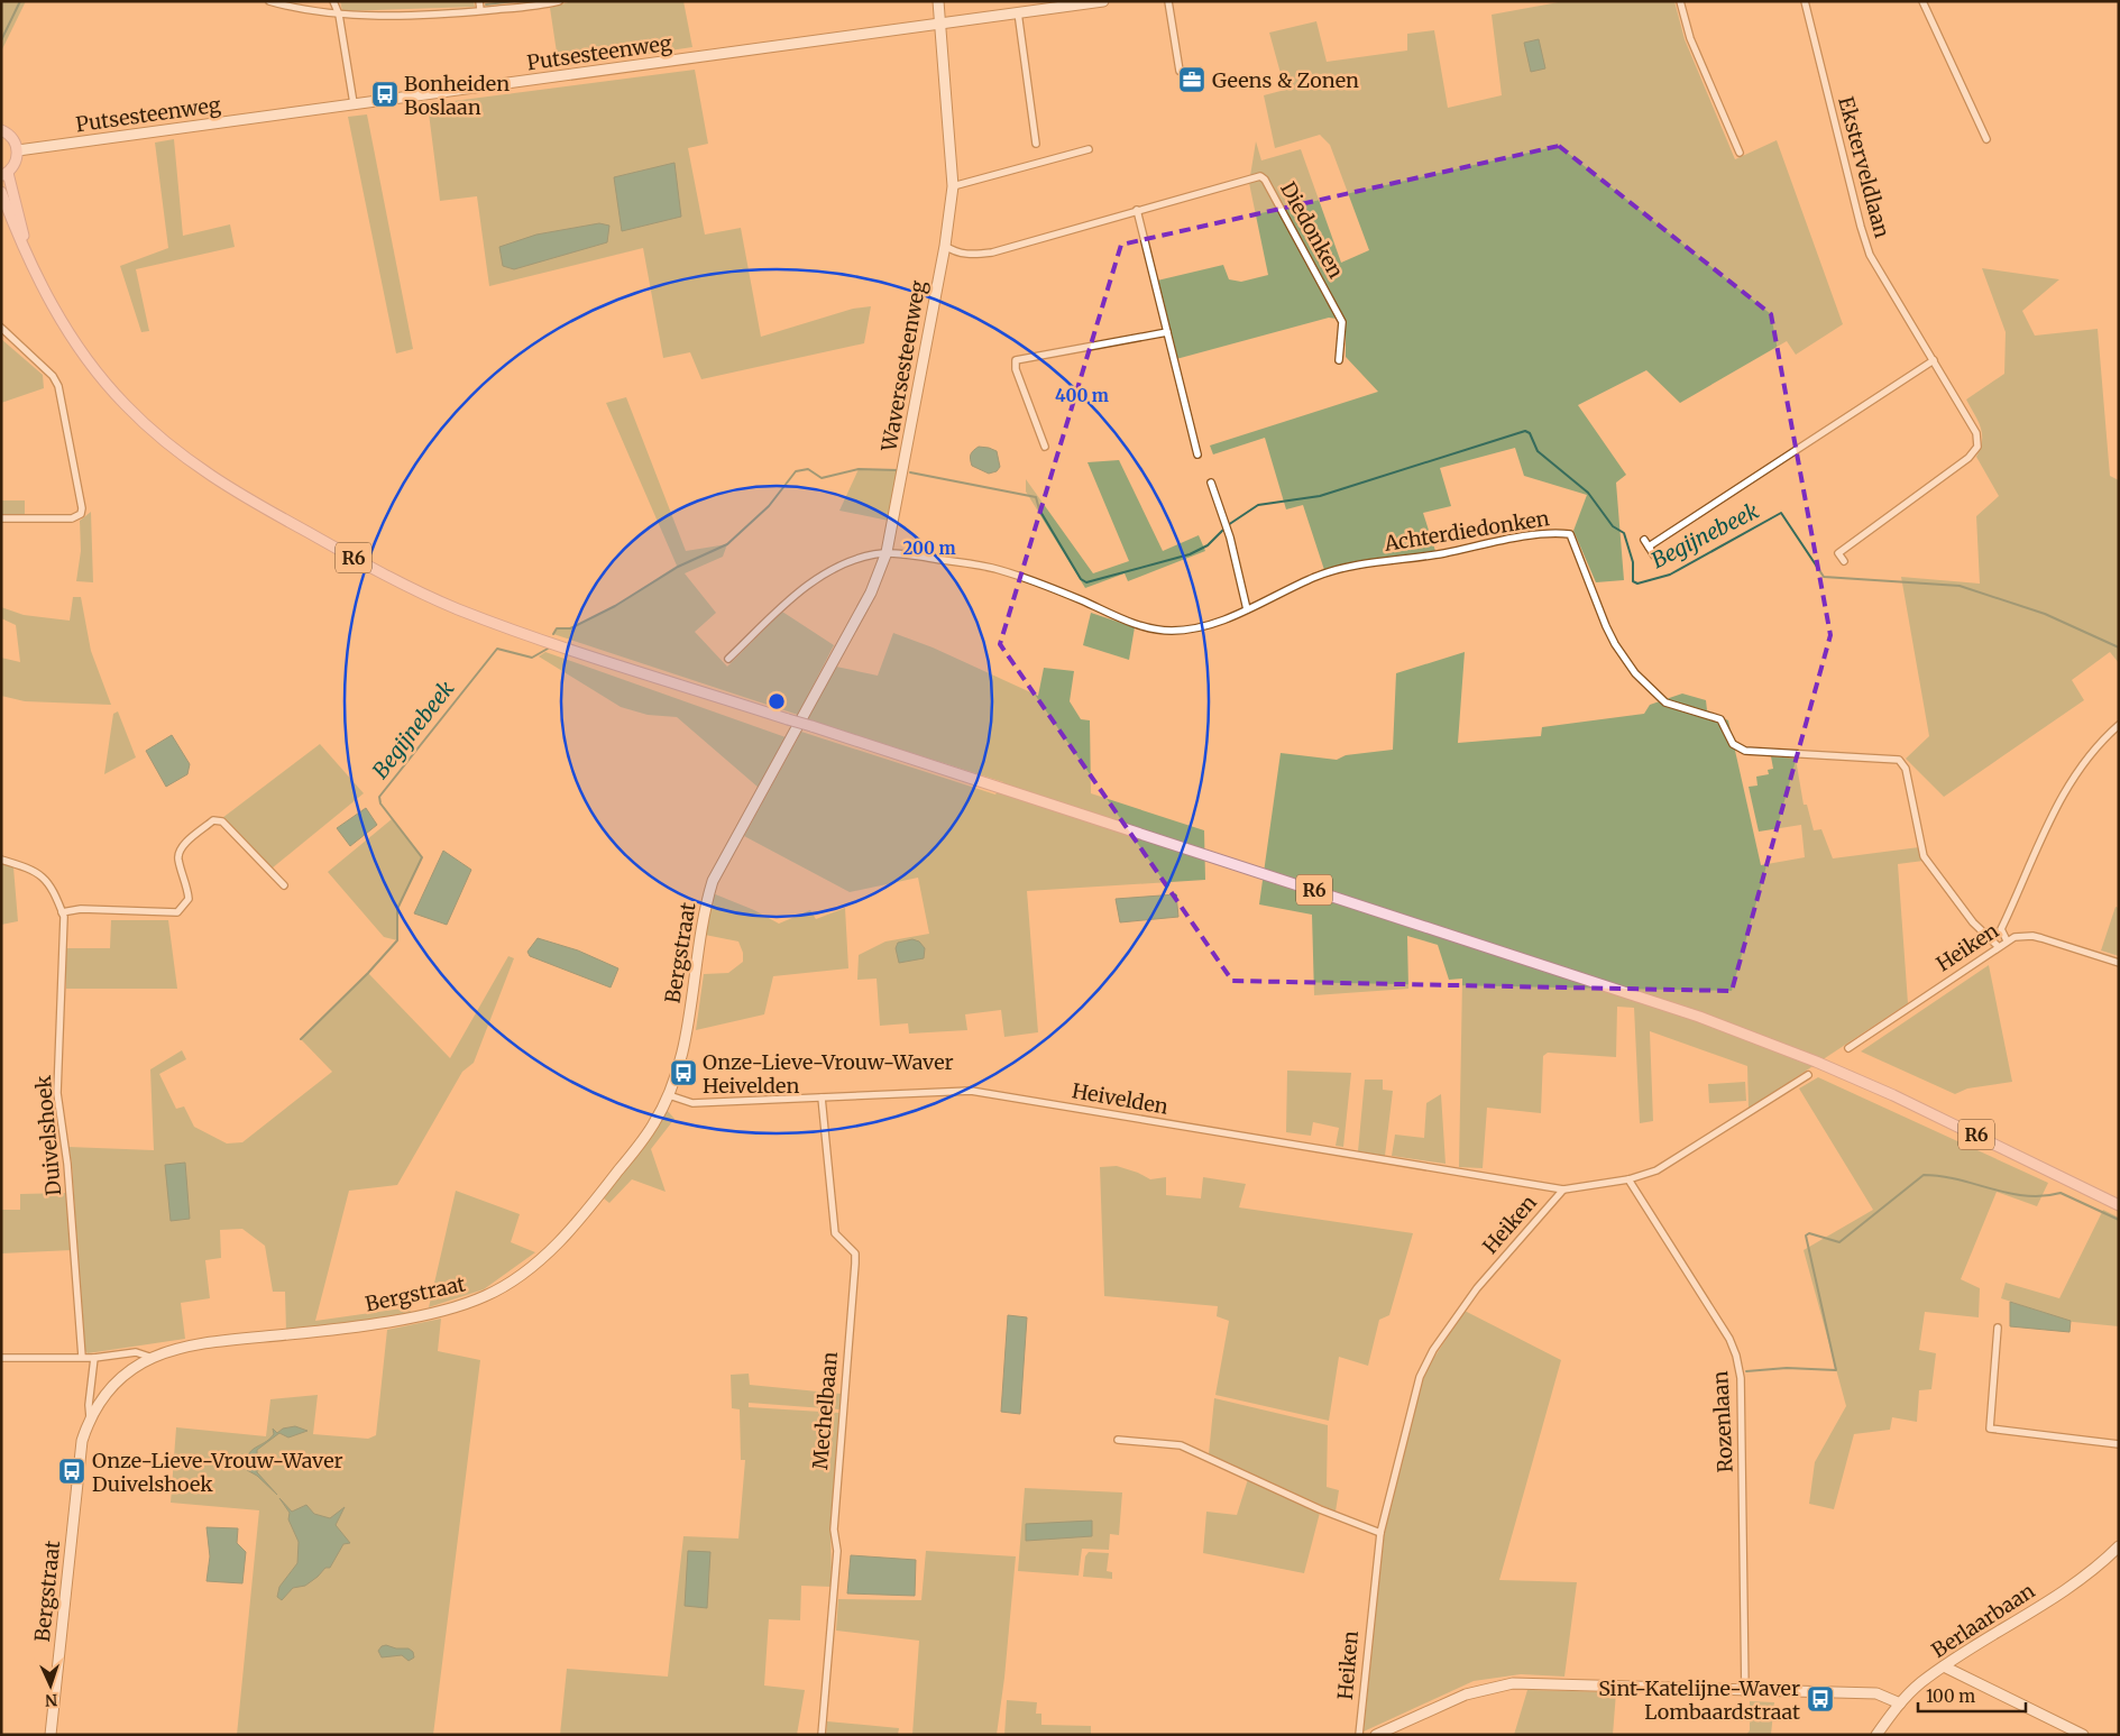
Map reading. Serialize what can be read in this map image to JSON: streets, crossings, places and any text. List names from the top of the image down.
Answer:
{
  "streets": {
    "main road": ["R6"],
    "street": [
      "Putsesteenweg",
      "Eksterveldlaan",
      "Diedonken",
      "Waversesteenweg",
      "Achterdiedonken",
      "Heiken",
      "Bergstraat",
      "Heivelden",
      "Duivelshoek",
      "Mechelbaan",
      "Rozenlaan",
      "Berlaarbaan"
    ]
  },
  "crossings": [
    ["Putsesteenweg", "Waversesteenweg"],
    ["Diedonken", "Waversesteenweg"],
    ["Waversesteenweg", "Achterdiedonken"],
    ["Waversesteenweg", "Bergstraat"],
    ["Achterdiedonken", "Heiken"],
    ["Heiken", "Heivelden"],
    ["Heiken", "Rozenlaan"],
    ["Bergstraat", "Heivelden"],
    ["Heivelden", "Mechelbaan"]
  ],
  "water": ["Begijnebeek"],
  "places": {
    "office": ["Geens & Zonen"],
    "bus stop": [
      "Bonheiden Boslaan",
      "Onze-Lieve-Vrouw-Waver Heivelden",
      "Onze-Lieve-Vrouw-Waver Duivelshoek",
      "Sint-Katelijne-Waver Lombaardstraat"
    ]
  },
  "scale_bar": "100 m",
  "north": "bottom",
  "rings": ["400 m", "200 m"]
}
